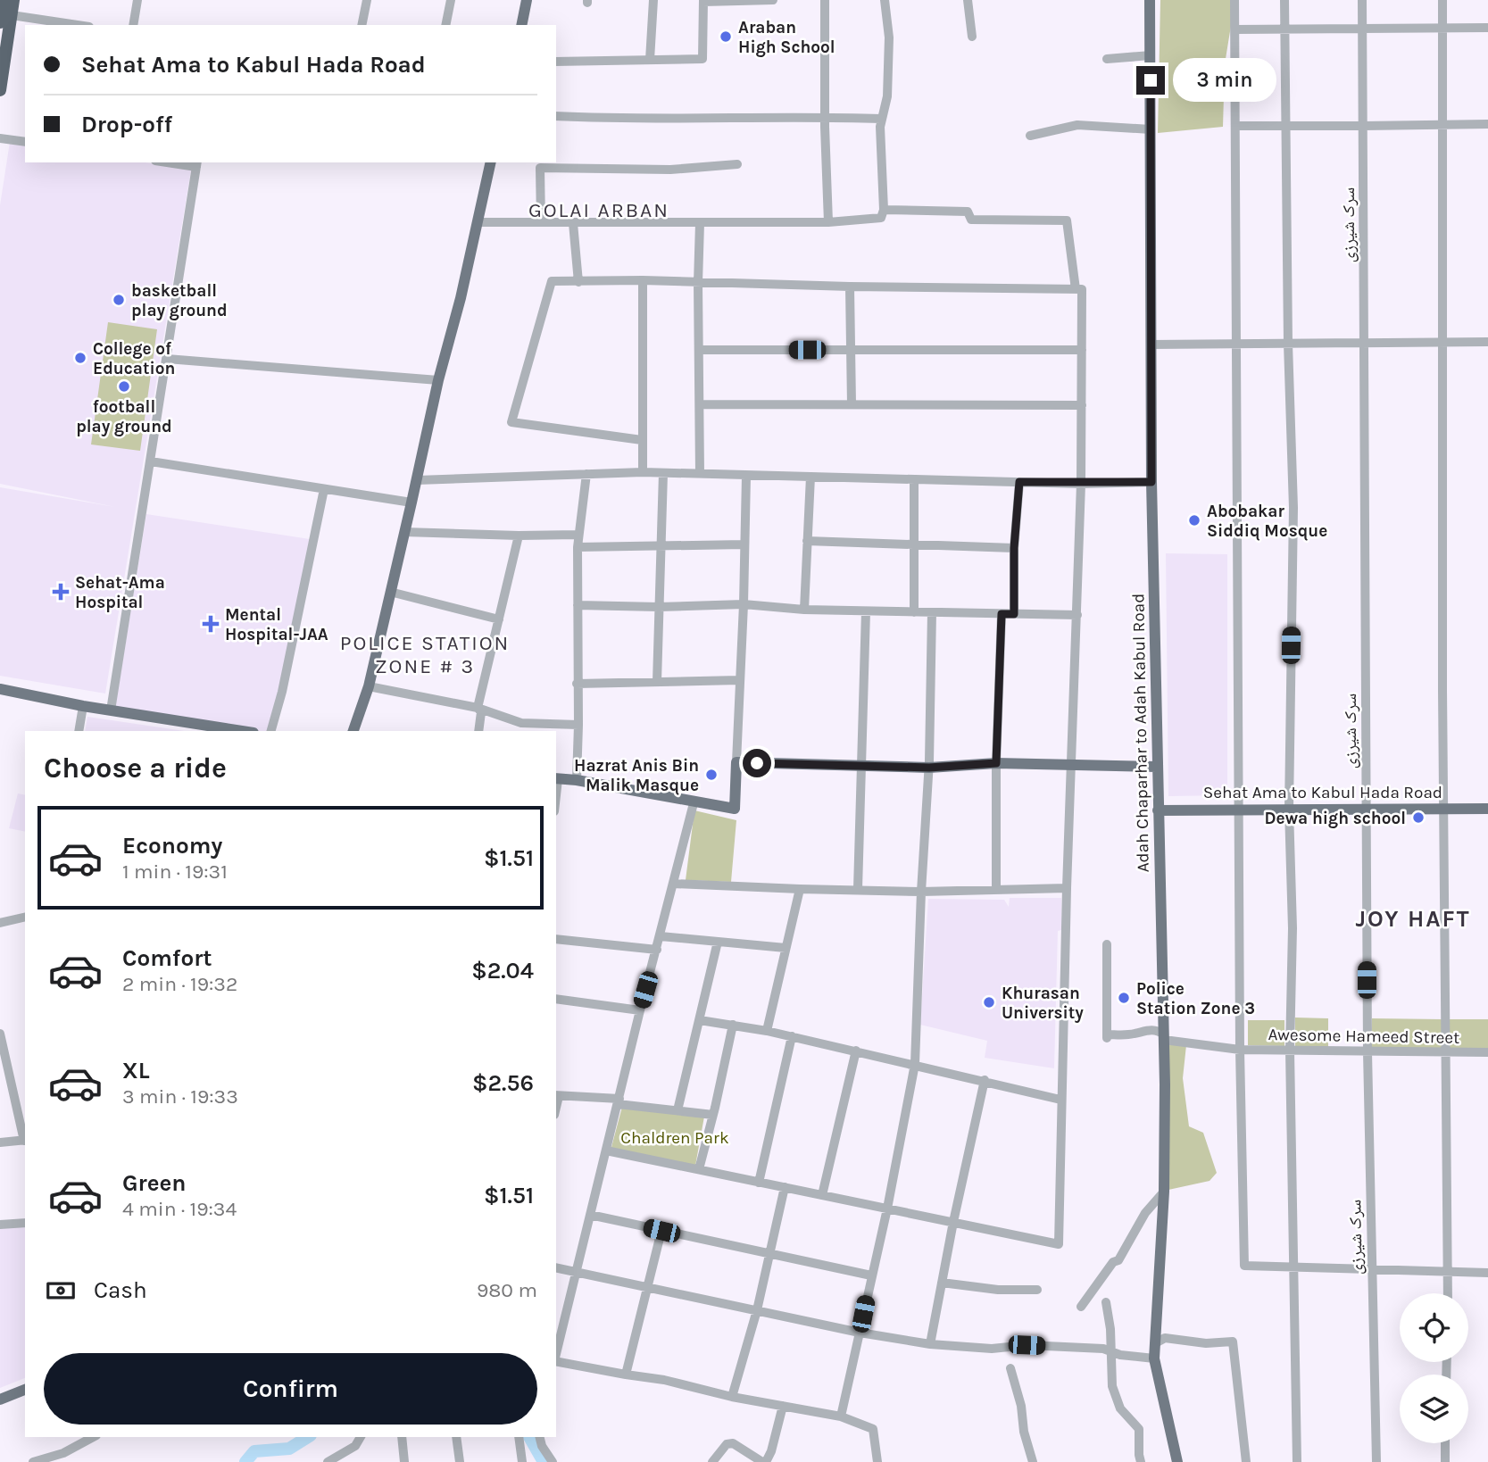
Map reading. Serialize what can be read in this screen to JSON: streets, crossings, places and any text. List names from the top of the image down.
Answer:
{
  "streets": {
    "main road": ["Adah Chaparhar to Adah Kabul Road", "Sehat Ama to Kabul Hada Road"],
    "street": ["سرک شیرزی", "Awesome Hameed Street"]
  },
  "crossings": [
    ["سرک شیرزی", "Sehat Ama to Kabul Hada Road"],
    ["سرک شیرزی", "Awesome Hameed Street"],
    ["Adah Chaparhar to Adah Kabul Road", "Sehat Ama to Kabul Hada Road"],
    ["Adah Chaparhar to Adah Kabul Road", "Awesome Hameed Street"]
  ],
  "districts": ["GOLAI ARBAN", "POLICE STATION ZONE # 3", "JOY HAFT"],
  "parks": ["Chaldren Park"],
  "places": {
    "other": [
      "Araban High School",
      "basketball play ground",
      "College of Education",
      "football play ground",
      "Abobakar Siddiq Mosque",
      "Hazrat Anis Bin Malik Masque",
      "Dewa high school",
      "Police Station Zone 3",
      "Khurasan University"
    ],
    "health": ["Sehat-Ama Hospital", "Mental Hospital-JAA"]
  },
  "page": {
    "banner": ["Sehat Ama to Kabul Hada Road", "Drop-off"],
    "bubble": "3 min",
    "heading": "Choose a ride",
    "list": [
      {
        "name": "Economy",
        "note": "1 min · 19:31",
        "value": "$1.51"
      },
      {
        "name": "Comfort",
        "note": "2 min · 19:32",
        "value": "$2.04"
      },
      {
        "name": "XL",
        "note": "3 min · 19:33",
        "value": "$2.56"
      },
      {
        "name": "Green",
        "note": "4 min · 19:34",
        "value": "$1.51"
      }
    ],
    "pay": ["Cash", "980 m"],
    "buttons": "Confirm"
  }
}
